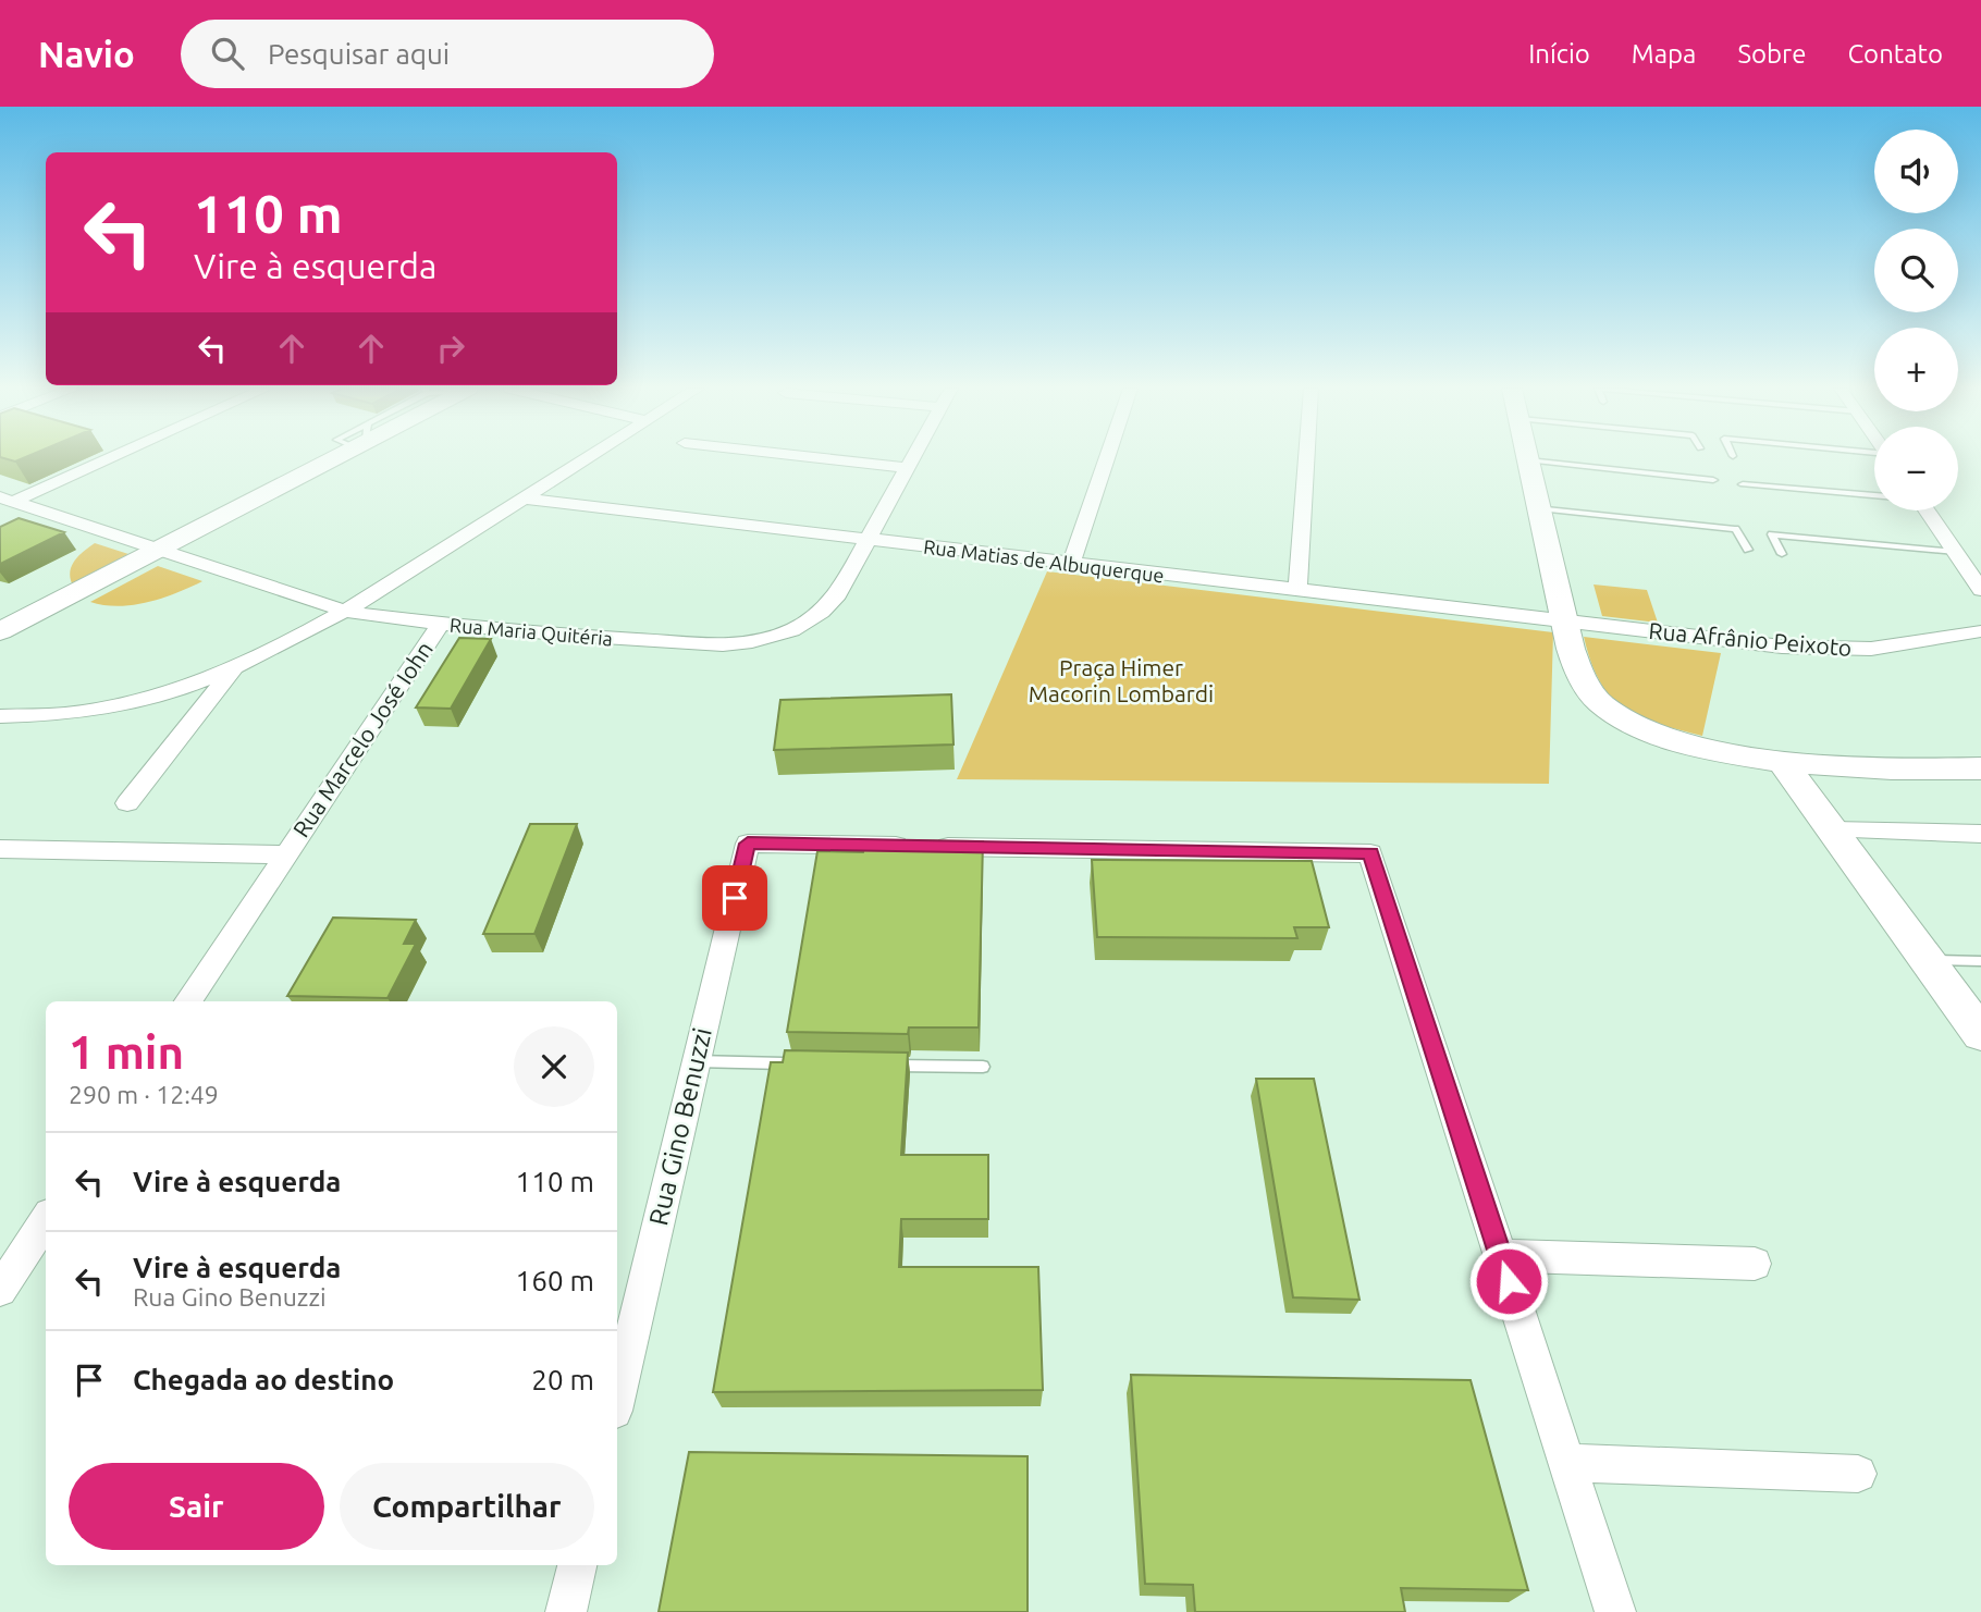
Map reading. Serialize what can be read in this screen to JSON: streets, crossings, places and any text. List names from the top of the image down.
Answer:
{
  "streets": {
    "street": [
      "Rua Matias de Albuquerque",
      "Rua Maria Quitéria",
      "Rua Afrânio Peixoto",
      "Rua Marcelo José Iohn",
      "Rua Gino Benuzzi"
    ]
  },
  "crossings": [
    ["Rua Matias de Albuquerque", "Rua Maria Quitéria"],
    ["Rua Matias de Albuquerque", "Rua Afrânio Peixoto"],
    ["Rua Maria Quitéria", "Rua Marcelo José Iohn"]
  ],
  "parks": ["Praça Himer Macorin Lombardi"],
  "page": {
    "header": "Navio",
    "search": "Pesquisar aqui",
    "nav": [
      "Início",
      "Mapa",
      "Sobre",
      "Contato"
    ],
    "map_buttons": ["+", "−"],
    "turn": ["110 m", "Vire à esquerda"],
    "heading": ["1 min", "290 m · 12:49"],
    "list": [
      {
        "name": "Vire à esquerda",
        "value": "110 m"
      },
      {
        "name": "Vire à esquerda",
        "note": "Rua Gino Benuzzi",
        "value": "160 m"
      },
      {
        "name": "Chegada ao destino",
        "value": "20 m"
      }
    ],
    "buttons": ["Sair", "Compartilhar"]
  }
}
